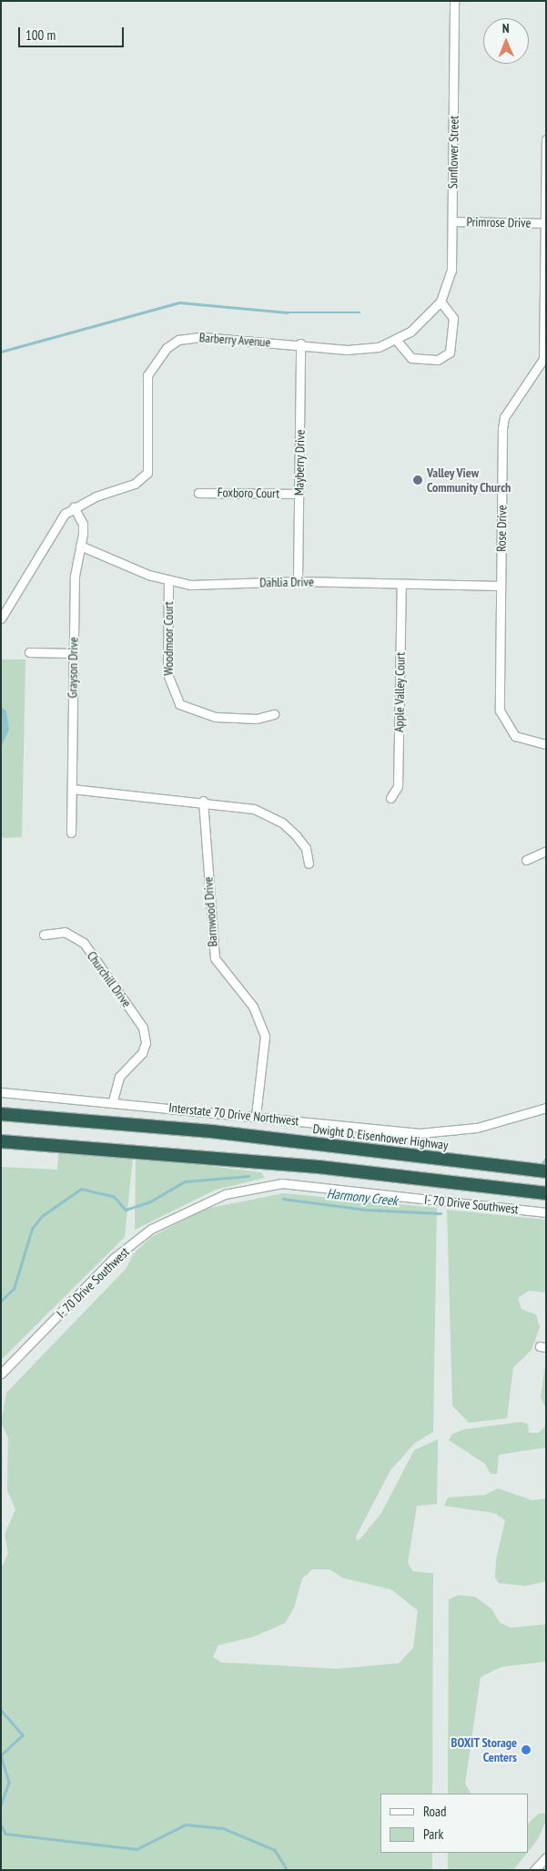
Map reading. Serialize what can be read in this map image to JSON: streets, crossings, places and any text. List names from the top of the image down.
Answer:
{
  "streets": {
    "highway": ["Dwight D. Eisenhower Highway"],
    "street": [
      "Sunflower Street",
      "Primrose Drive",
      "Barberry Avenue",
      "Mayberry Drive",
      "Foxboro Court",
      "Rose Drive",
      "Dahlia Drive",
      "Woodmoor Court",
      "Grayson Drive",
      "Apple Valley Court",
      "Barnwood Drive",
      "Churchill Drive",
      "Interstate 70 Drive Northwest",
      "I- 70 Drive Southwest"
    ]
  },
  "crossings": [
    ["Sunflower Street", "Primrose Drive"],
    ["Sunflower Street", "Barberry Avenue"],
    ["Primrose Drive", "Rose Drive"],
    ["Barberry Avenue", "Mayberry Drive"],
    ["Barberry Avenue", "Grayson Drive"],
    ["Mayberry Drive", "Foxboro Court"],
    ["Mayberry Drive", "Dahlia Drive"],
    ["Rose Drive", "Dahlia Drive"],
    ["Dahlia Drive", "Woodmoor Court"],
    ["Dahlia Drive", "Grayson Drive"],
    ["Dahlia Drive", "Apple Valley Court"],
    ["Barnwood Drive", "Interstate 70 Drive Northwest"],
    ["Churchill Drive", "Interstate 70 Drive Northwest"]
  ],
  "water": ["Harmony Creek"],
  "places": ["Valley View Community Church", "BOXIT Storage Centers"],
  "legend": ["Road", "Park"],
  "scale_bar": "100 m",
  "north": "top"
}
